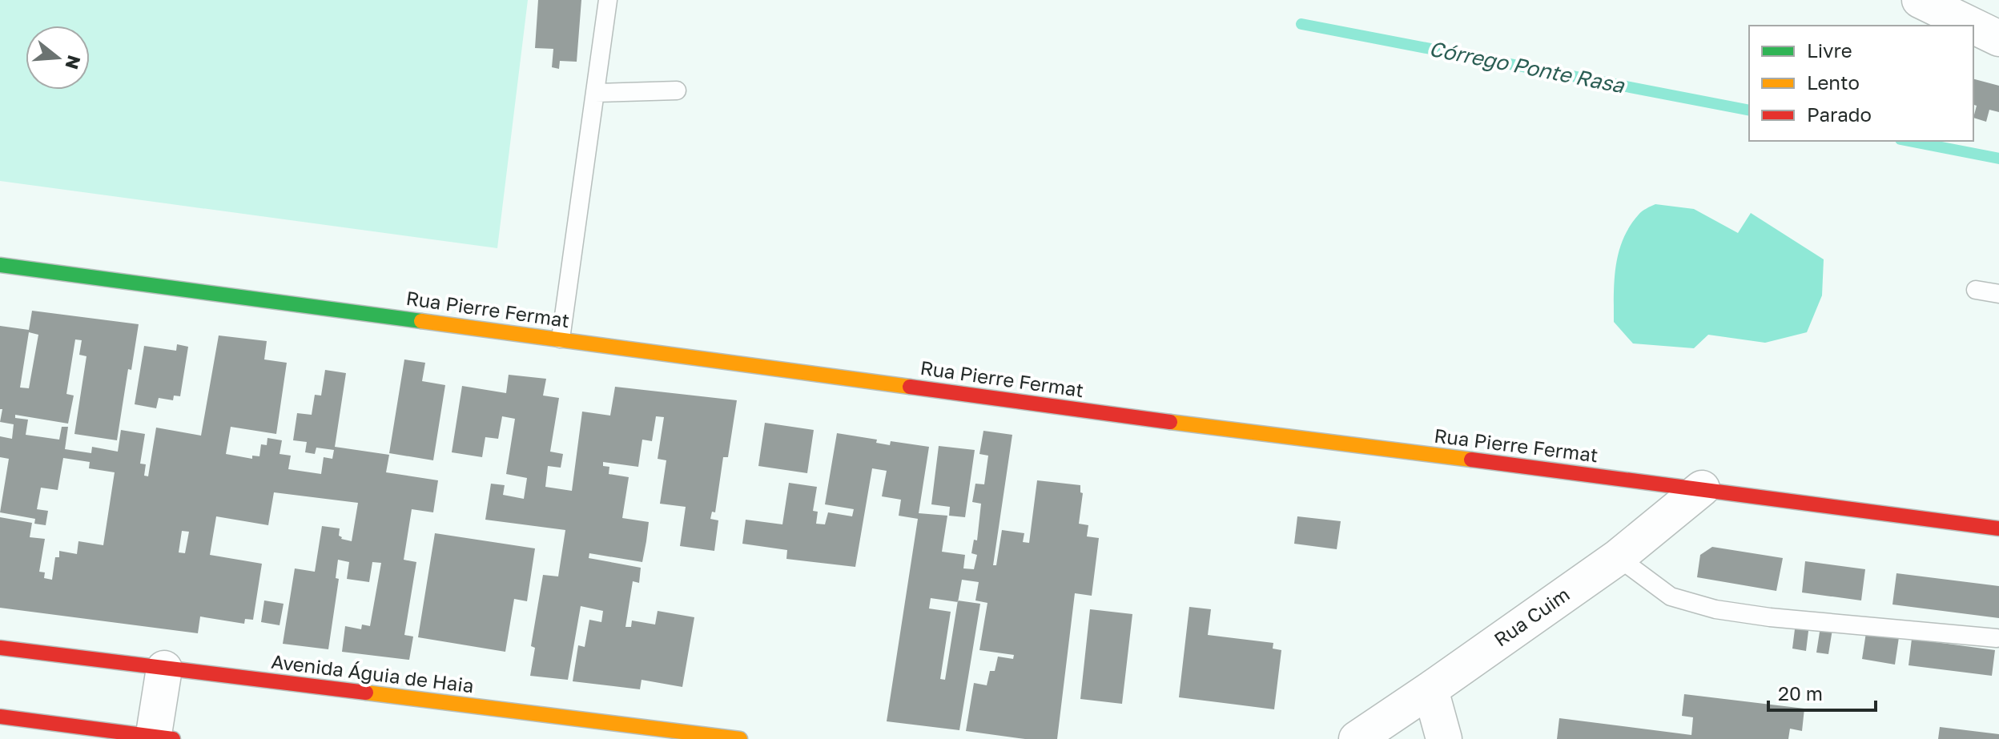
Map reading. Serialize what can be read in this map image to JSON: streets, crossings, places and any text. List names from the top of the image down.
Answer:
{
  "streets": {
    "street": ["Rua Pierre Fermat", "Rua Cuim", "Avenida Águia de Haia"]
  },
  "crossings": [
    ["Rua Pierre Fermat", "Rua Cuim"]
  ],
  "water": ["Córrego Ponte Rasa"],
  "legend": ["Livre", "Lento", "Parado"],
  "scale_bar": "20 m",
  "north": "right"
}
